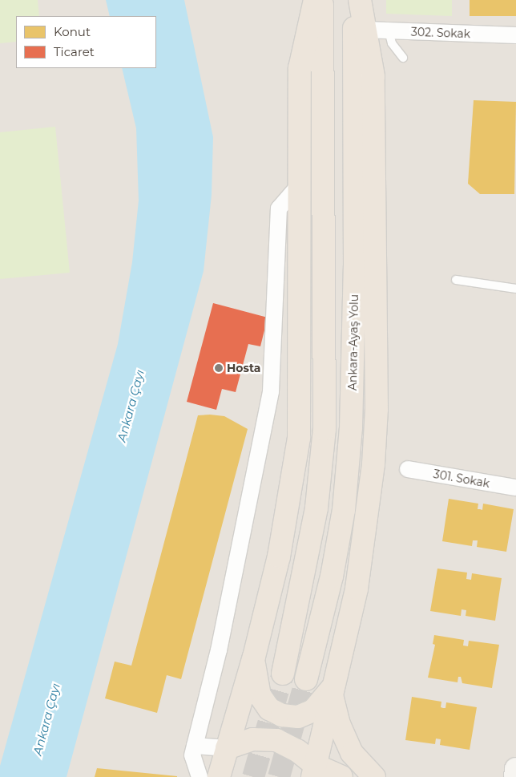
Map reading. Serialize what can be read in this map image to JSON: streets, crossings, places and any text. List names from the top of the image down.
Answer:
{
  "streets": {
    "highway": ["Ankara-Ayaş Yolu"],
    "street": ["302. Sokak", "301. Sokak"]
  },
  "water": ["Ankara Çayı"],
  "places": ["Hosta"],
  "legend": ["Konut", "Ticaret"]
}
